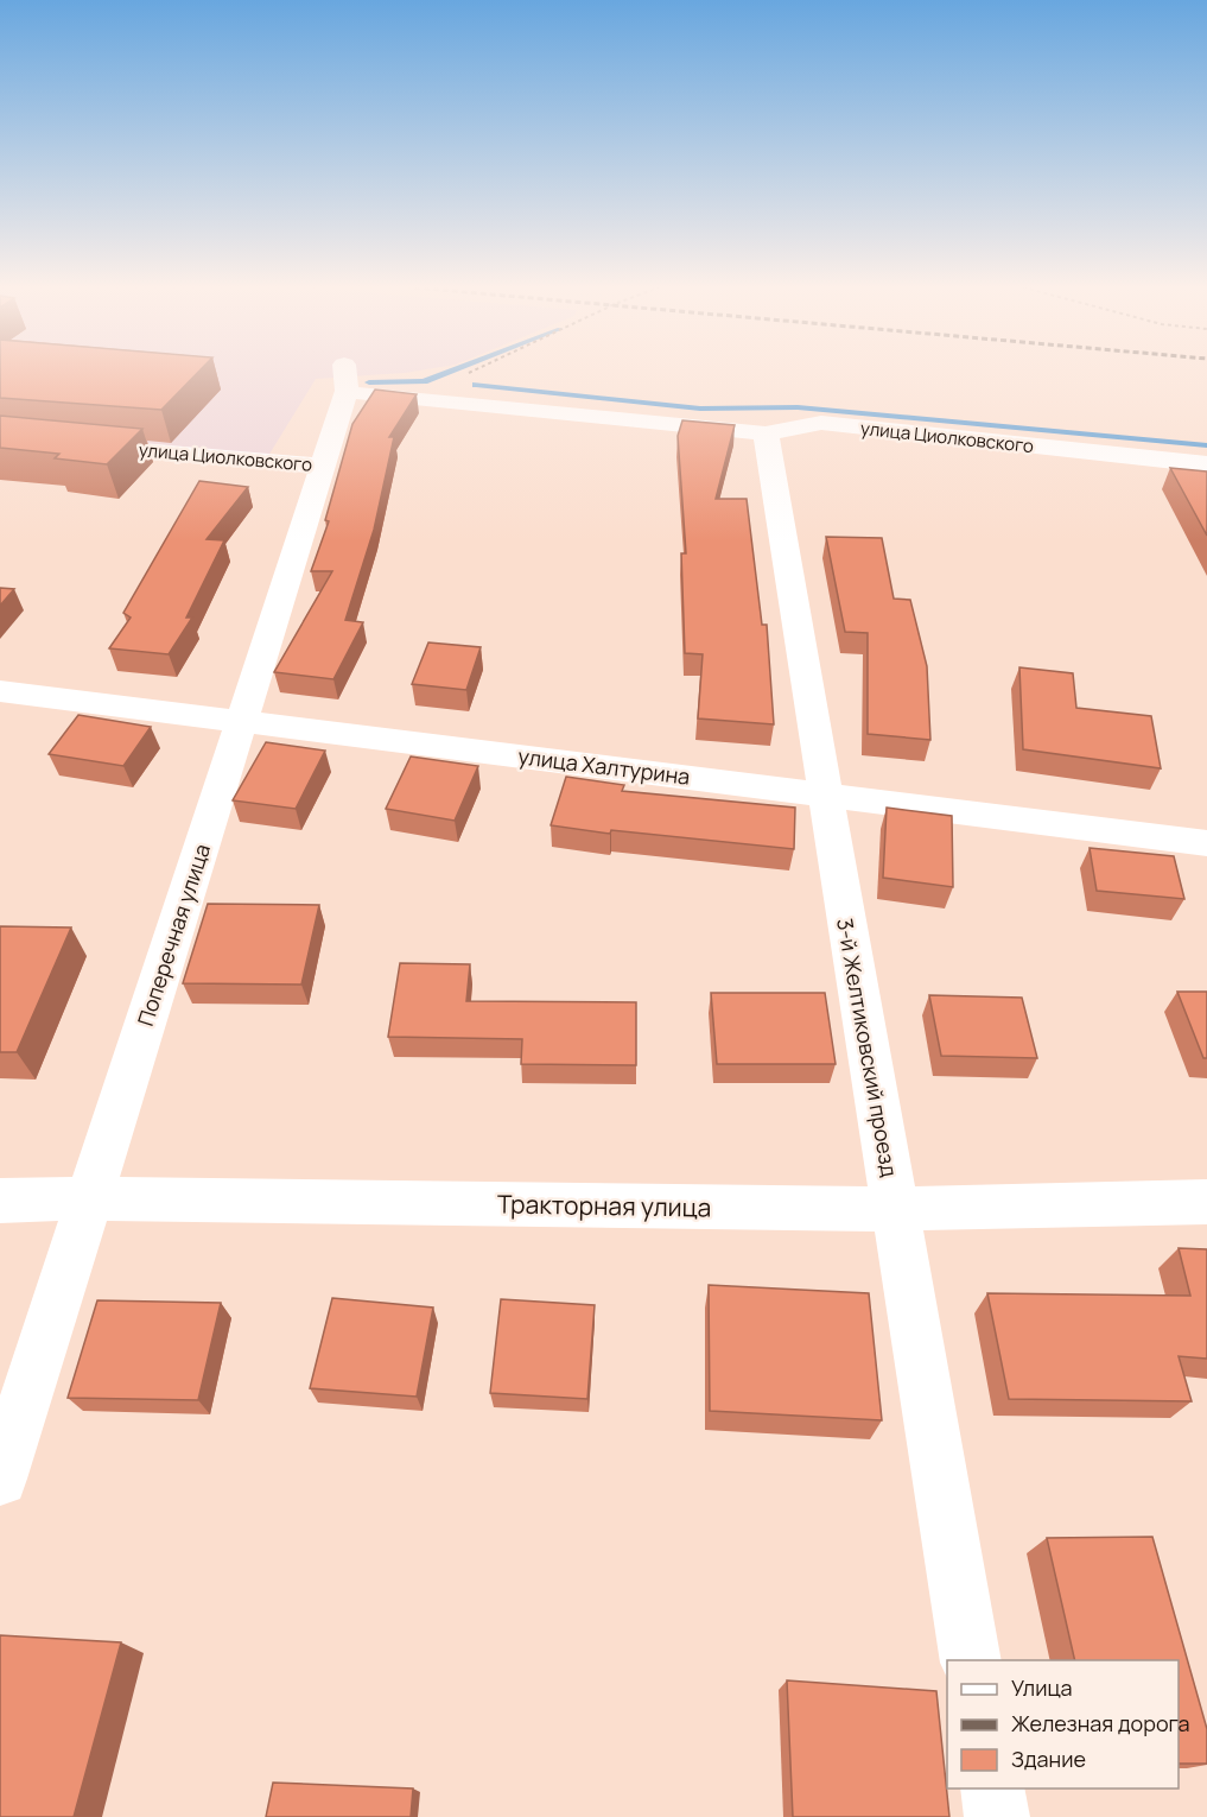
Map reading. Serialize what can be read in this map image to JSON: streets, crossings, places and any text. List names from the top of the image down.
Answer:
{
  "streets": {
    "street": [
      "улица Циолковского",
      "улица Халтурина",
      "Поперечная улица",
      "3-й Желтиковский проезд",
      "Тракторная улица"
    ]
  },
  "crossings": [
    ["улица Циолковского", "Поперечная улица"],
    ["улица Циолковского", "3-й Желтиковский проезд"],
    ["улица Халтурина", "Поперечная улица"],
    ["улица Халтурина", "3-й Желтиковский проезд"],
    ["Поперечная улица", "Тракторная улица"],
    ["3-й Желтиковский проезд", "Тракторная улица"]
  ],
  "legend": ["Улица", "Железная дорога", "Здание"]
}
